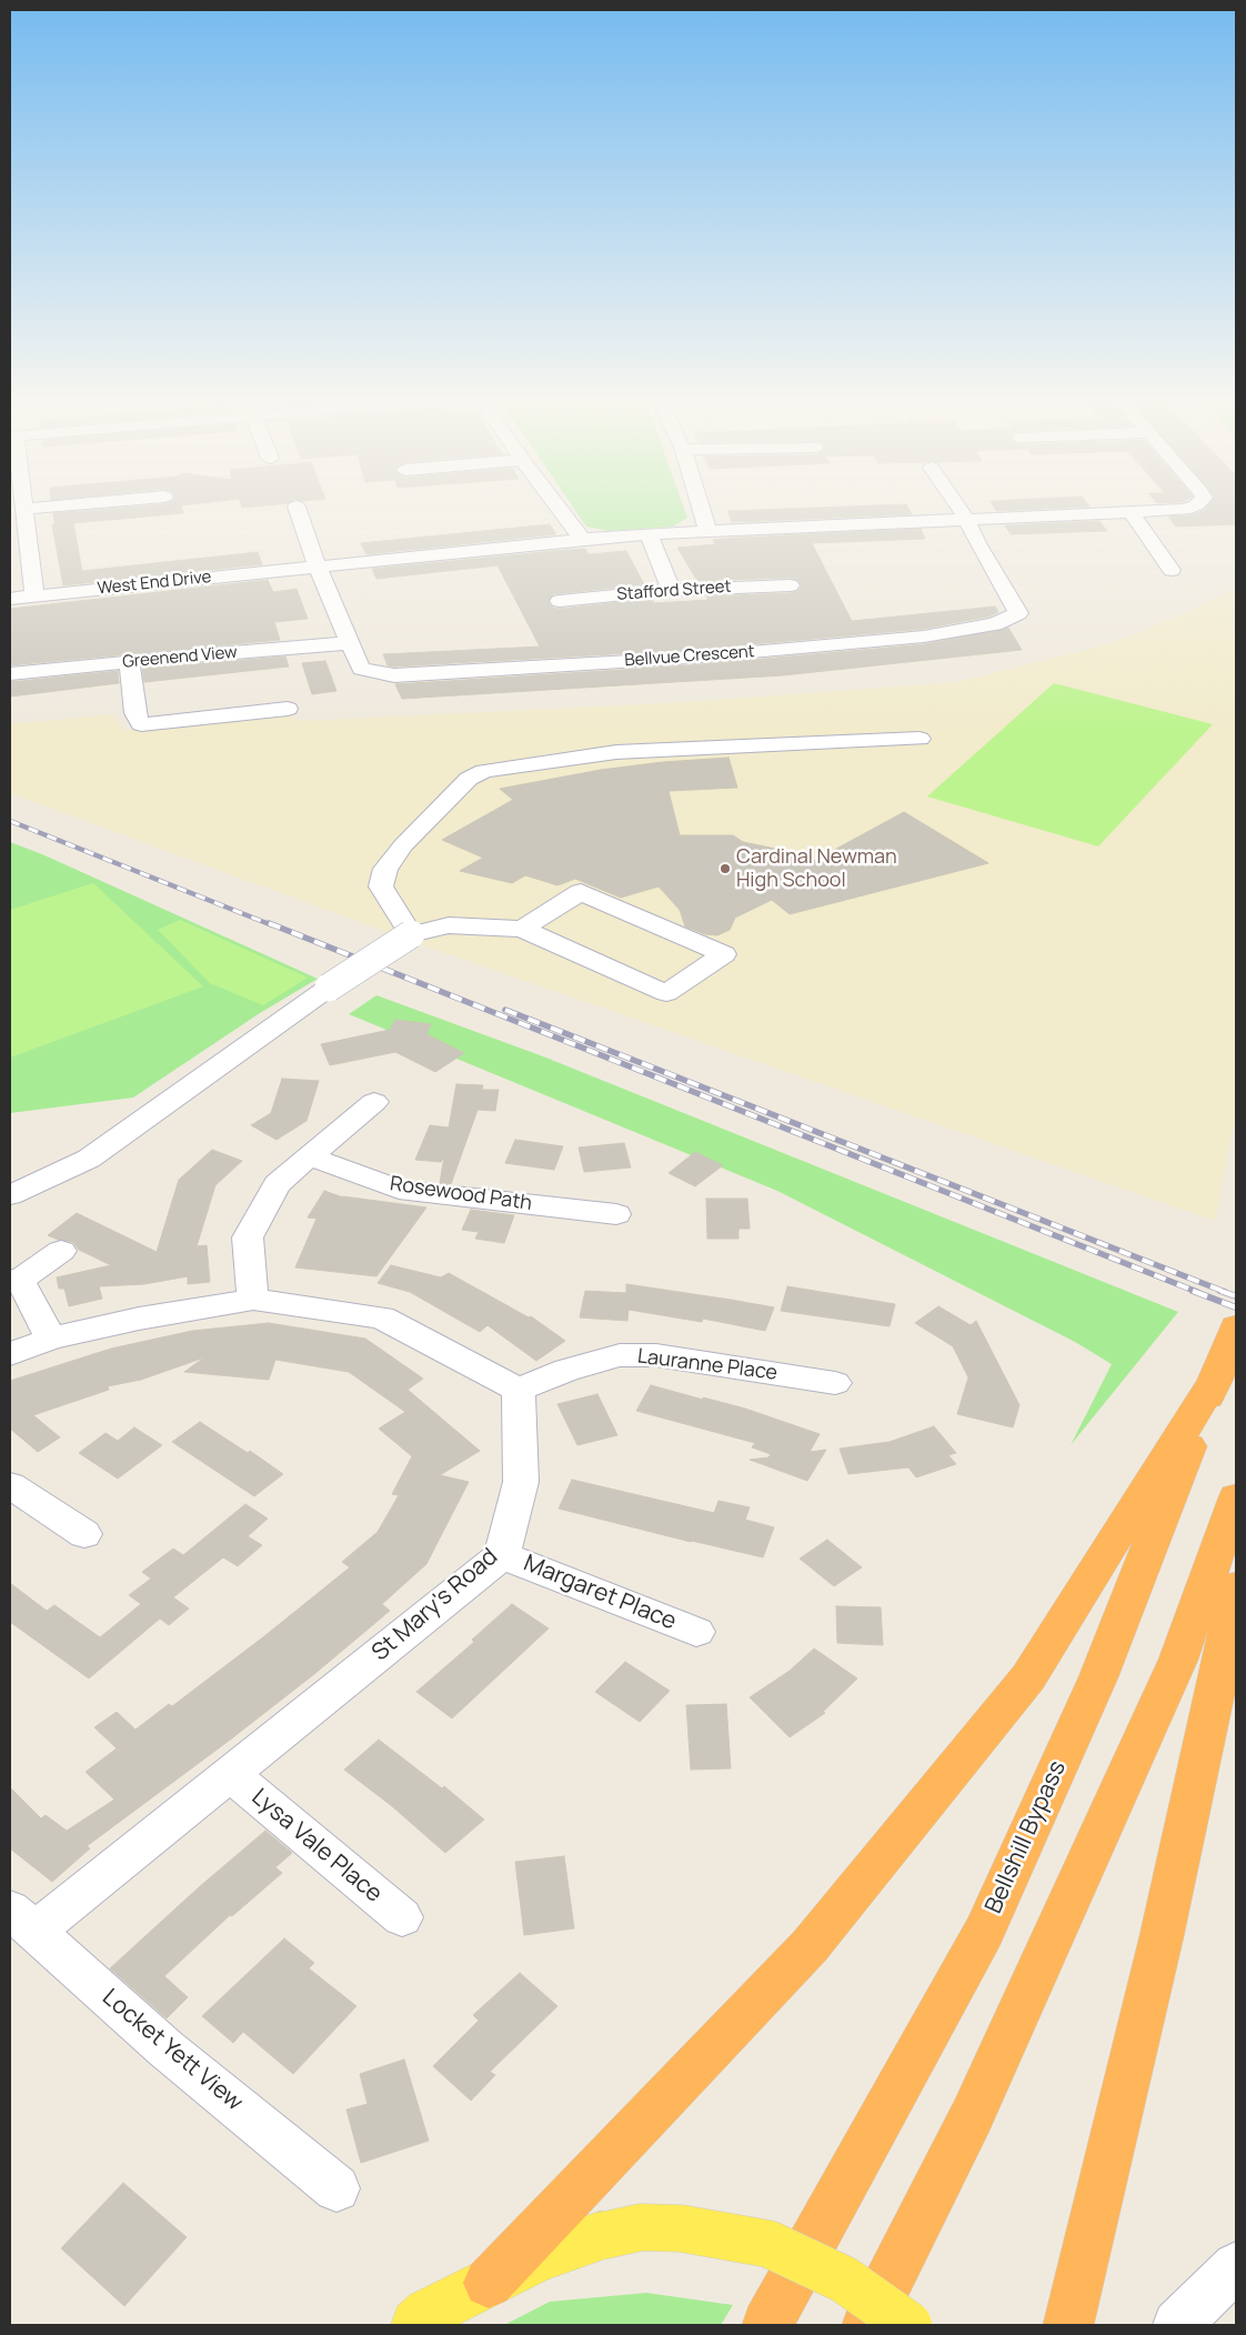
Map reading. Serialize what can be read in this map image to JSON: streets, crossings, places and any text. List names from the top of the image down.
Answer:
{
  "streets": {
    "highway": ["Bellshill Bypass"],
    "street": [
      "West End Drive",
      "Stafford Street",
      "Bellvue Crescent",
      "Greenend View",
      "Rosewood Path",
      "Lauranne Place",
      "Margaret Place",
      "St Mary's Road",
      "Lysa Vale Place",
      "Locket Yett View"
    ]
  },
  "crossings": [
    ["West End Drive", "Bellvue Crescent"],
    ["Bellvue Crescent", "Greenend View"],
    ["Lauranne Place", "St Mary's Road"],
    ["Margaret Place", "St Mary's Road"],
    ["St Mary's Road", "Lysa Vale Place"],
    ["St Mary's Road", "Locket Yett View"]
  ],
  "places": ["Cardinal Newman High School"]
}
